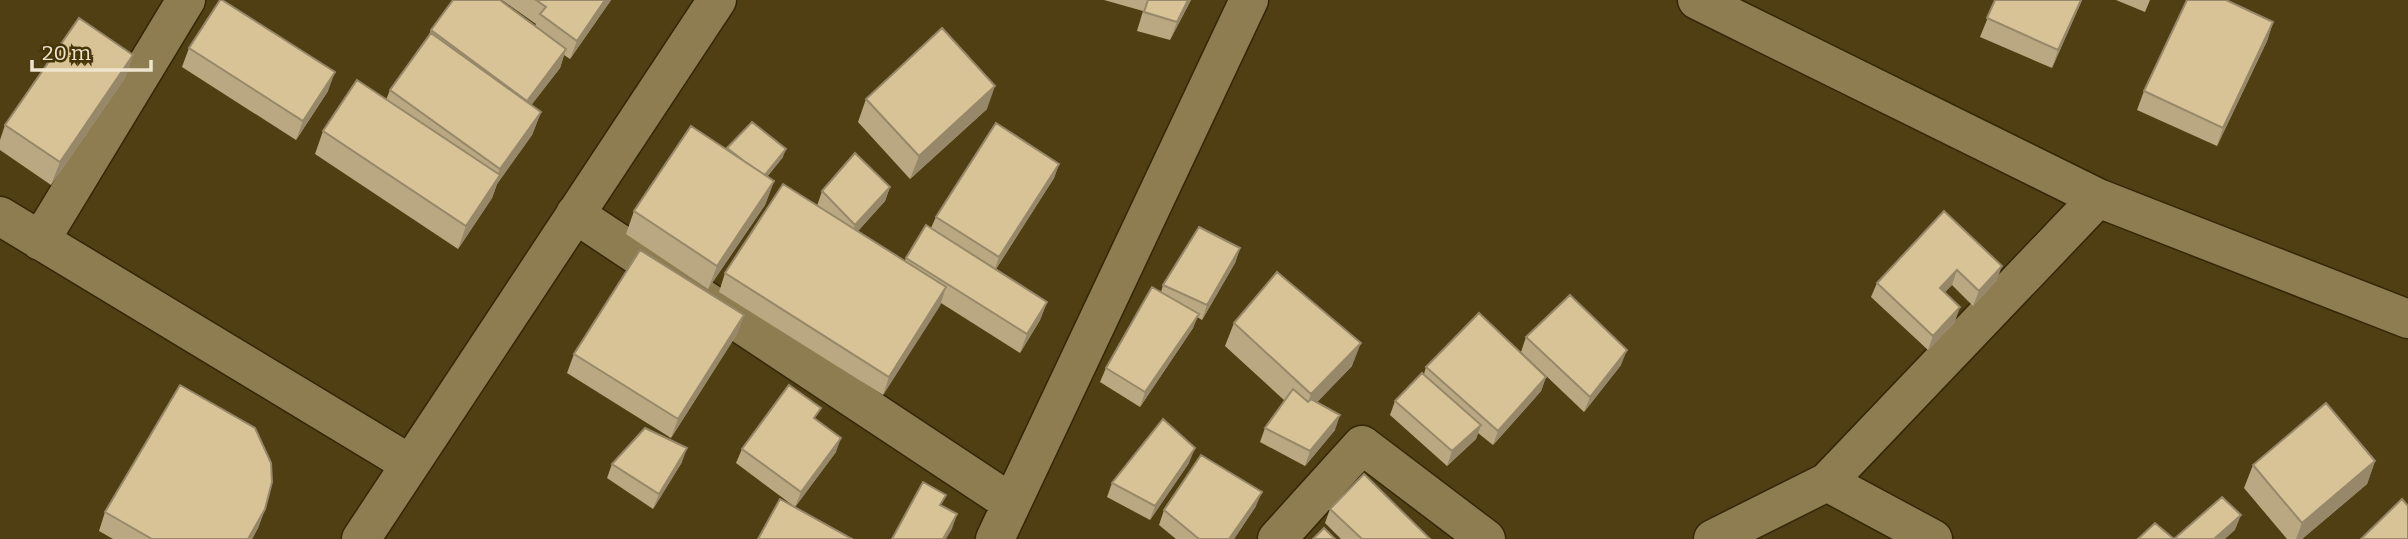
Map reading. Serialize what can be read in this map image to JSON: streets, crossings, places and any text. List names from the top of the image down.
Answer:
{
  "scale_bar": "20 m"
}
